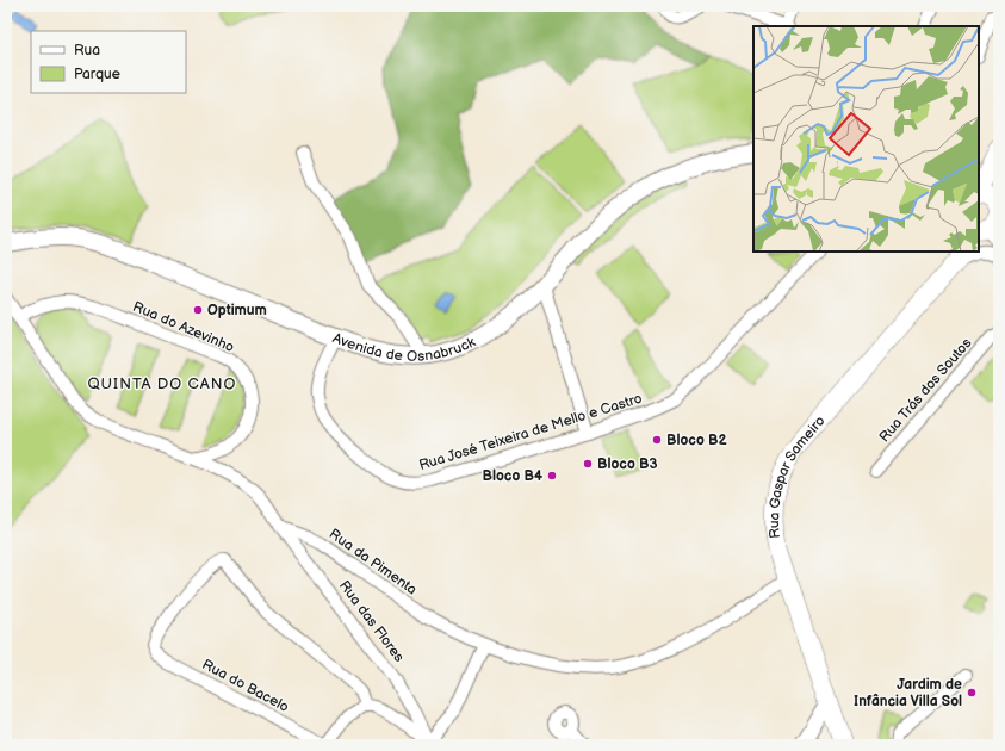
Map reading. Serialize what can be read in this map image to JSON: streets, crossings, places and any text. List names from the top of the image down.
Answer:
{
  "streets": {
    "main road": ["Avenida de Osnabruck", "Rua Gaspar Sameiro"],
    "street": [
      "Rua do Azevinho",
      "Rua Trás dos Soutos",
      "Rua José Teixeira de Mello e Castro",
      "Rua da Pimenta",
      "Rua das Flores",
      "Rua do Bacelo"
    ]
  },
  "crossings": [
    ["Avenida de Osnabruck", "Rua José Teixeira de Mello e Castro"],
    ["Rua Gaspar Sameiro", "Rua da Pimenta"],
    ["Rua da Pimenta", "Rua das Flores"]
  ],
  "districts": ["QUINTA DO CANO"],
  "places": [
    "Optimum",
    "Bloco B2",
    "Bloco B3",
    "Bloco B4",
    "Jardim de Infância Villa Sol"
  ],
  "legend": ["Rua", "Parque"]
}
